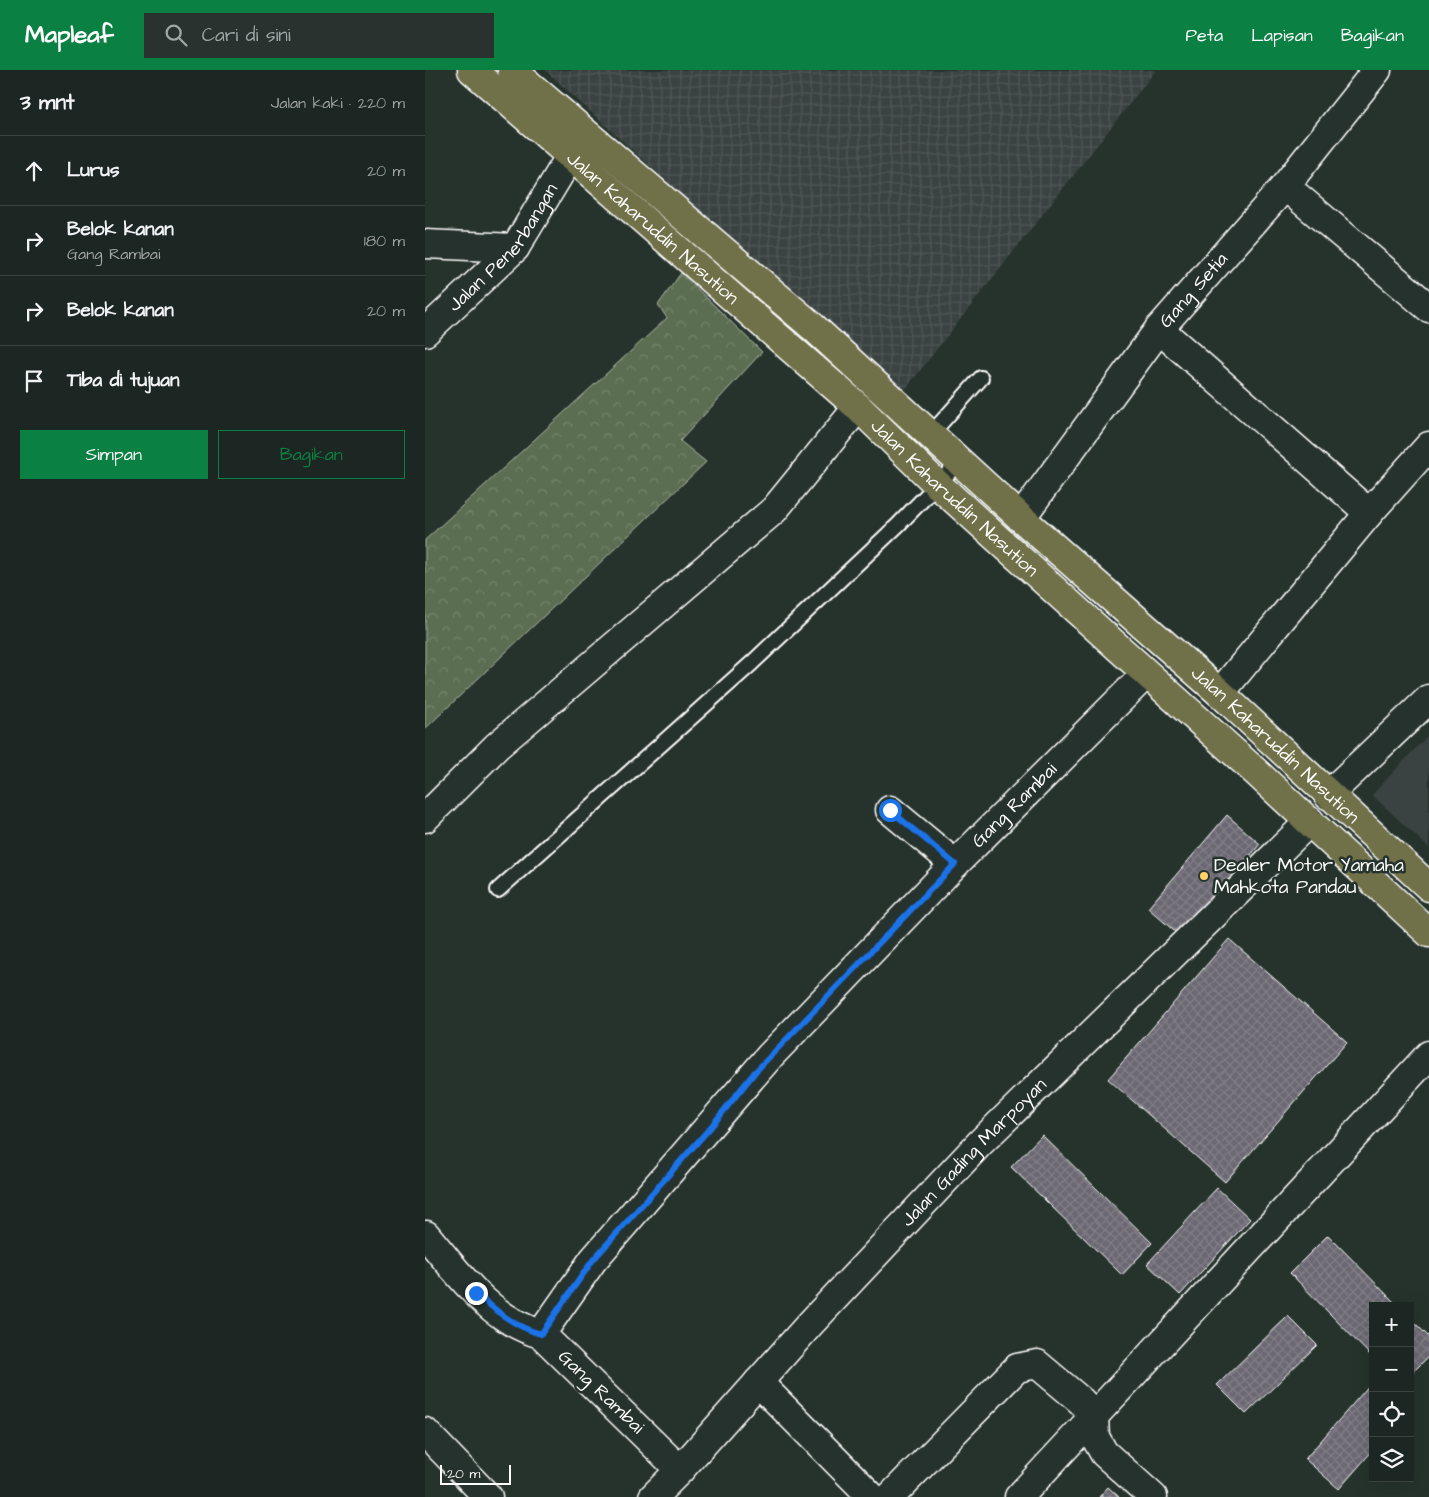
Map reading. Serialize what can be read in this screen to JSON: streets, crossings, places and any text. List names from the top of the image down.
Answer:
{
  "streets": {
    "highway": ["Jalan Kaharuddin Nasution"],
    "street": [
      "Jalan Penerbangan",
      "Gang Setia",
      "Gang Rambai",
      "Jalan Gading Marpoyan"
    ]
  },
  "crossings": [
    ["Jalan Kaharuddin Nasution", "Jalan Penerbangan"],
    ["Jalan Kaharuddin Nasution", "Gang Setia"],
    ["Jalan Kaharuddin Nasution", "Gang Rambai"],
    ["Jalan Kaharuddin Nasution", "Jalan Gading Marpoyan"],
    ["Gang Rambai", "Jalan Gading Marpoyan"]
  ],
  "places": ["Dealer Motor Yamaha Mahkota Pandau"],
  "scale_bar": "20 m",
  "page": {
    "header": "Mapleaf",
    "search": "Cari di sini",
    "nav": ["Peta", "Lapisan", "Bagikan"],
    "heading": ["3 mnt", "Jalan kaki · 220 m"],
    "list": [
      ["Lurus", "20 m"],
      ["Belok kanan", "Gang Rambai", "180 m"],
      ["Belok kanan", "20 m"],
      "Tiba di tujuan"
    ],
    "buttons": ["Simpan", "Bagikan"],
    "map_buttons": ["+", "−"],
    "scale": "20 m"
  }
}
